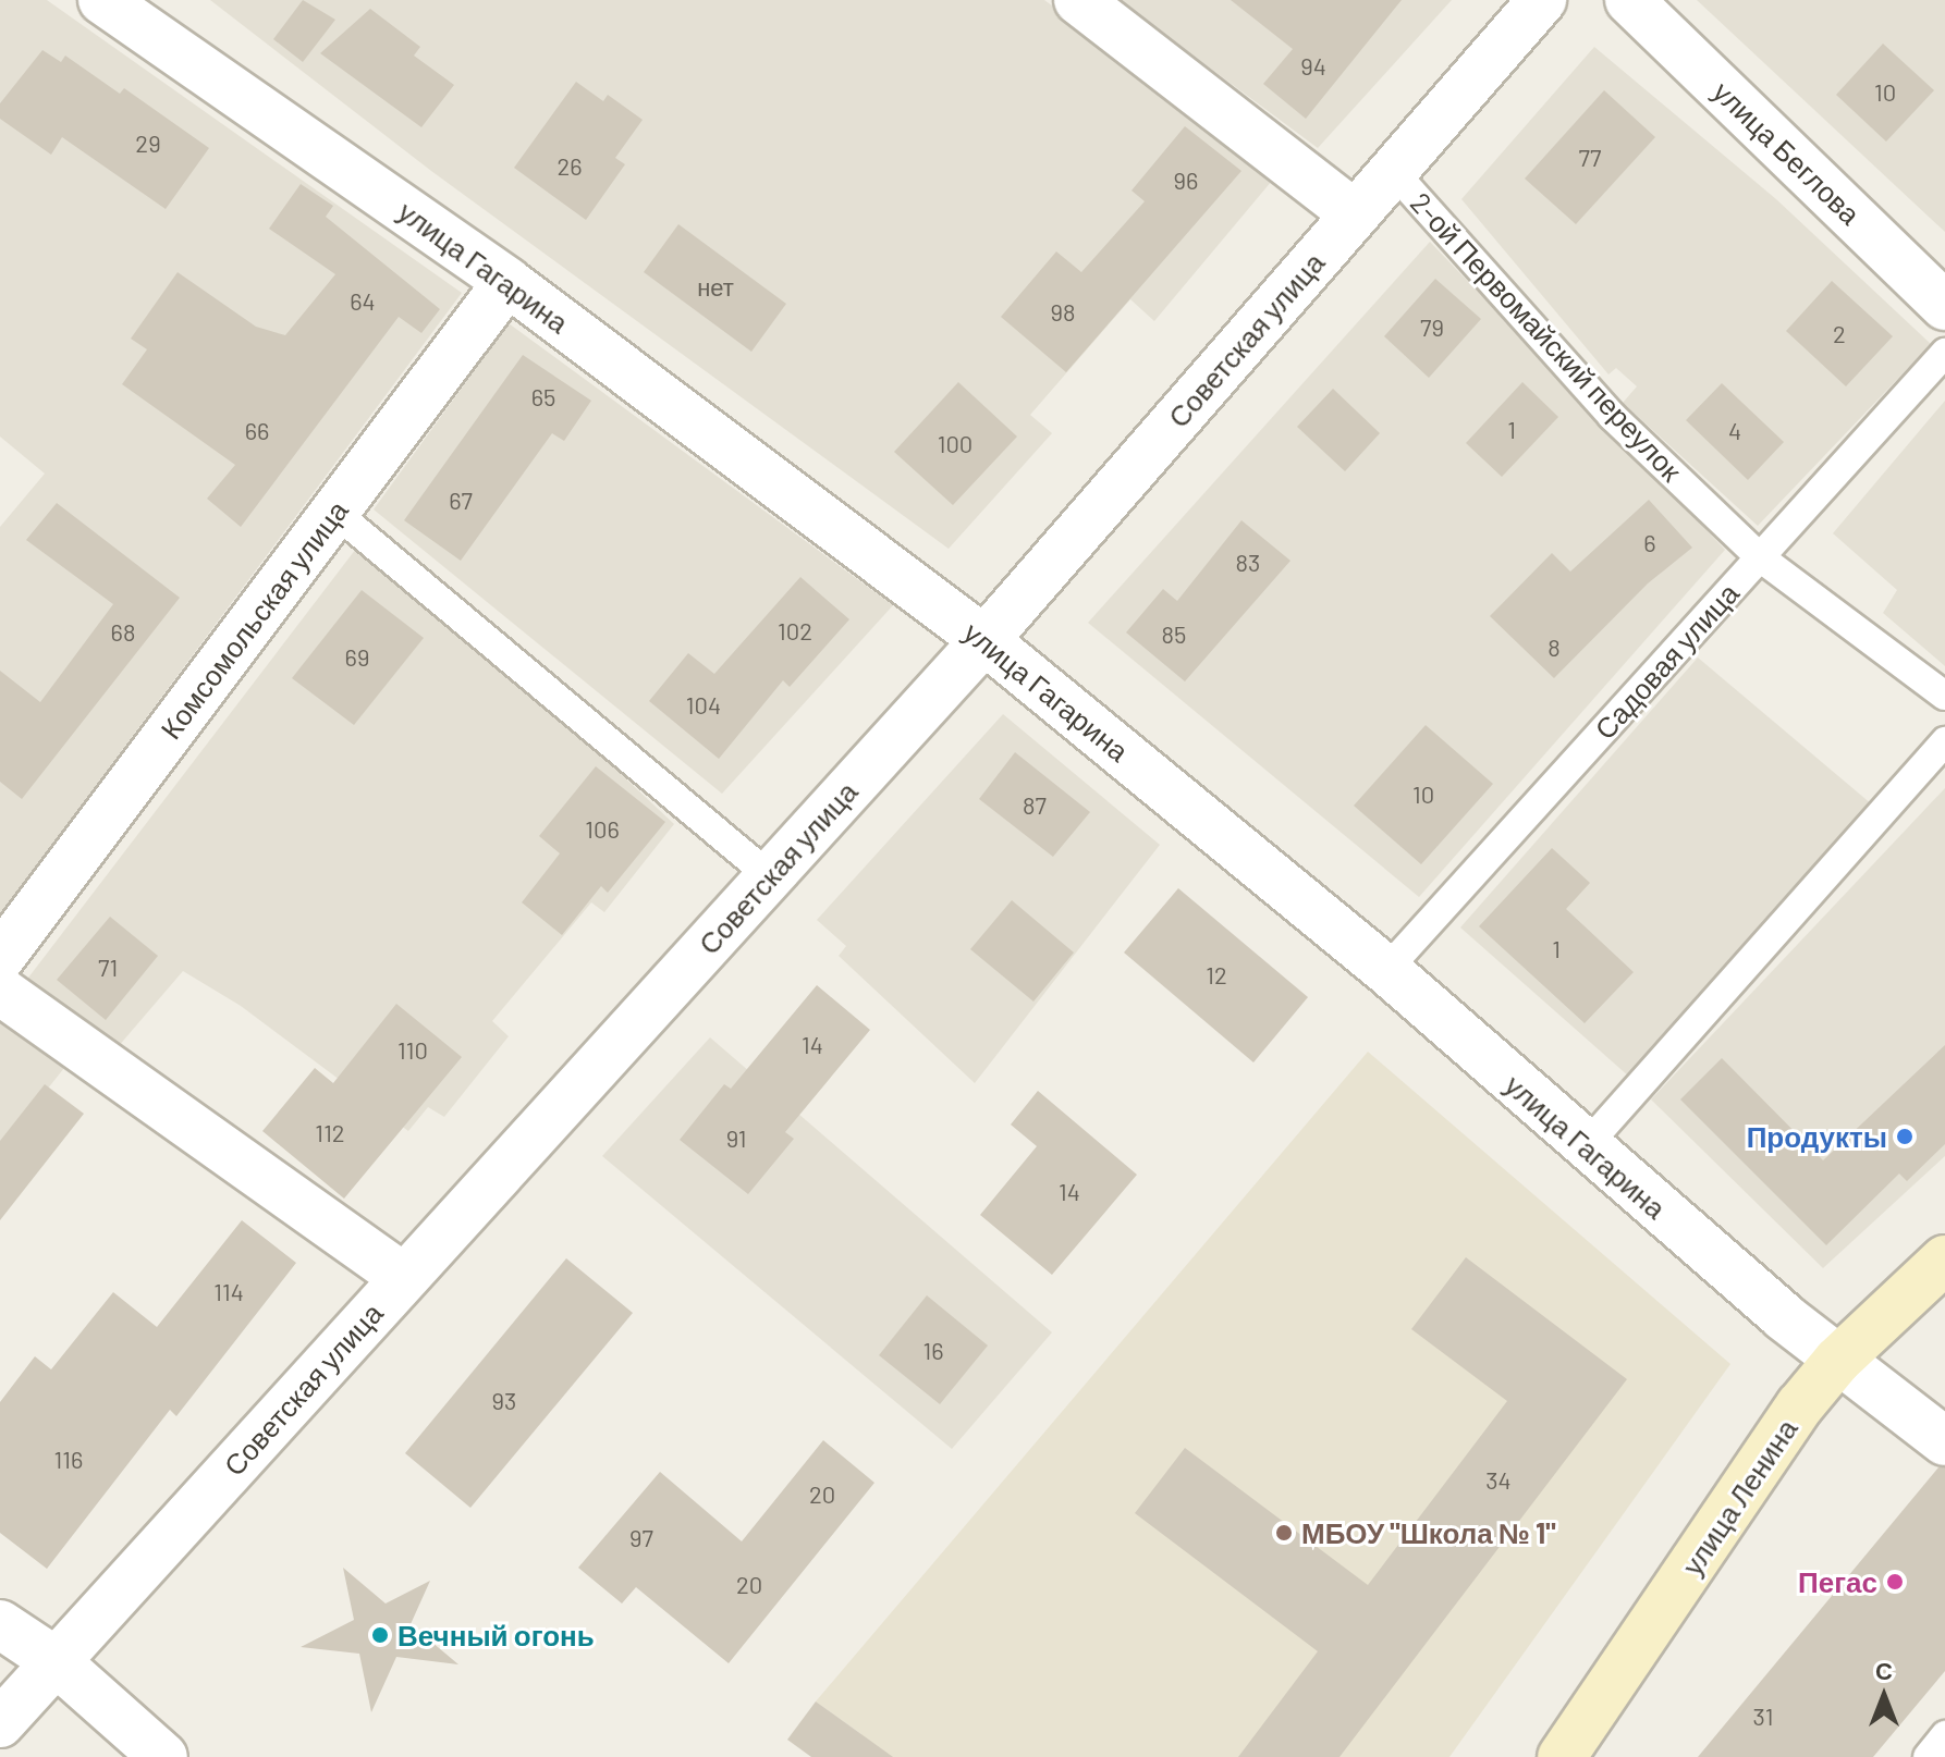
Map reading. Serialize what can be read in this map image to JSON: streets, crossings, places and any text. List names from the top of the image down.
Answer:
{
  "streets": {
    "main road": ["улица Ленина"],
    "street": [
      "улица Беглова",
      "улица Гагарина",
      "Советская улица",
      "Комсомольская улица"
    ],
    "lane": ["2-ой Первомайский переулок", "Садовая улица"]
  },
  "crossings": [
    ["улица Гагарина", "Советская улица"],
    ["улица Гагарина", "Комсомольская улица"],
    ["улица Гагарина", "Садовая улица"],
    ["улица Гагарина", "улица Ленина"],
    ["2-ой Первомайский переулок", "Советская улица"],
    ["2-ой Первомайский переулок", "Садовая улица"]
  ],
  "places": [
    "Продукты",
    "МБОУ \"Школа № 1\"",
    "Пегас",
    "Вечный огонь"
  ],
  "house_numbers": [
    "94",
    "10",
    "29",
    "77",
    "26",
    "96",
    "нет",
    "64",
    "98",
    "79",
    "2",
    "65",
    "1",
    "66",
    "4",
    "100",
    "67",
    "6",
    "83",
    "102",
    "68",
    "85",
    "8",
    "69",
    "104",
    "10",
    "87",
    "106",
    "1",
    "71",
    "12",
    "14",
    "110",
    "112",
    "91",
    "14",
    "114",
    "16",
    "93",
    "116",
    "34",
    "20",
    "97",
    "20",
    "31"
  ],
  "north": "top"
}
